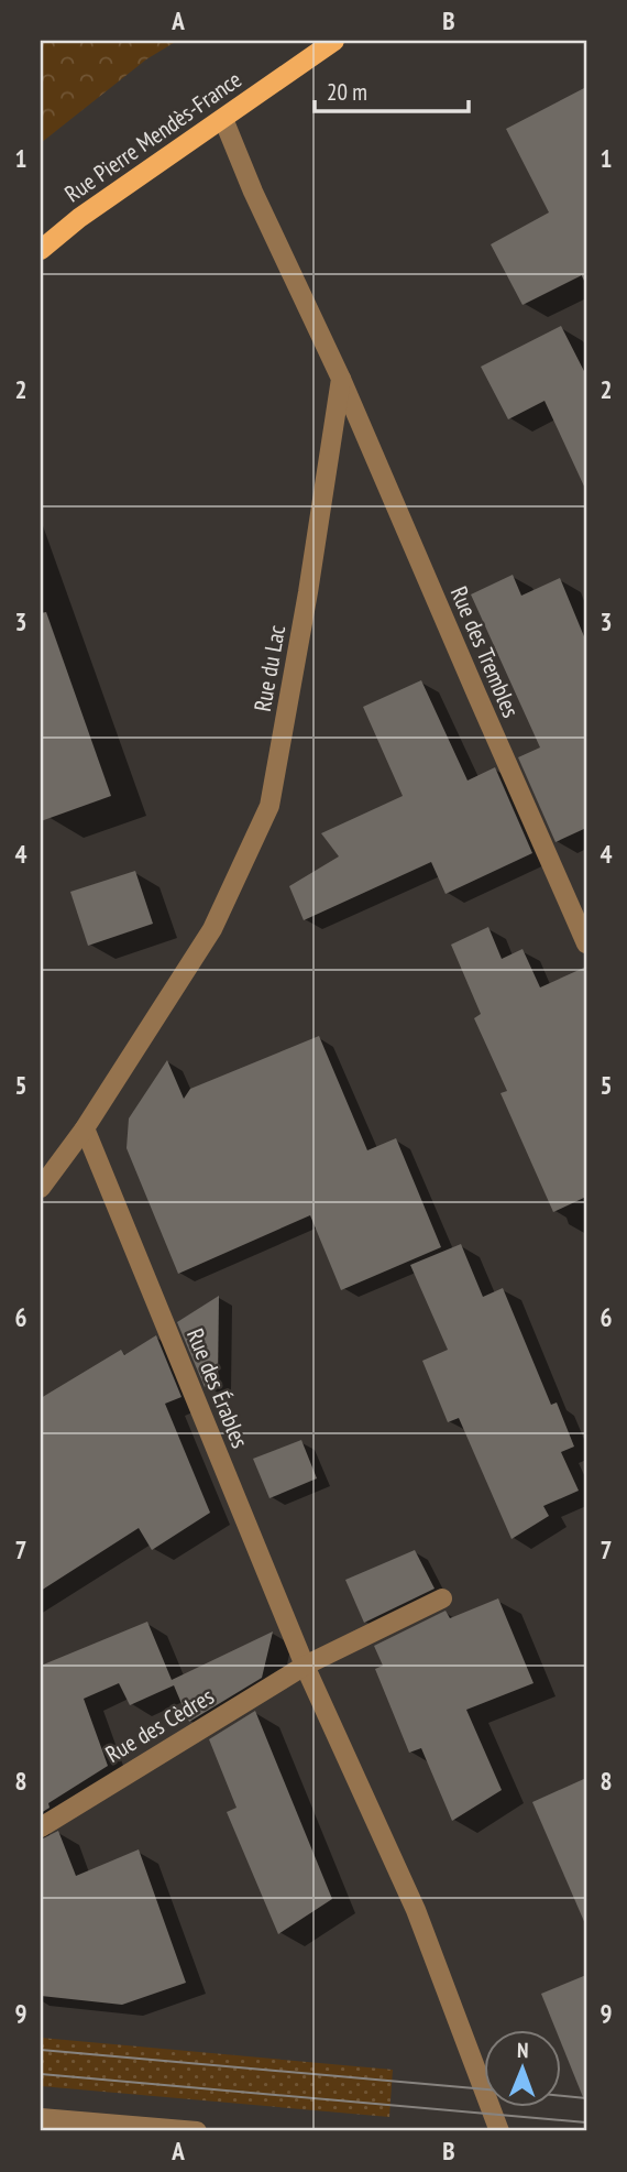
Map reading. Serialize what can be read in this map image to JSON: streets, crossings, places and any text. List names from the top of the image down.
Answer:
{
  "streets": {
    "main road": ["Rue Pierre Mendès-France"],
    "street": [
      "Rue des Trembles",
      "Rue du Lac",
      "Rue des Érables",
      "Rue des Cèdres"
    ]
  },
  "crossings": [
    ["Rue des Trembles", "Rue du Lac"],
    ["Rue du Lac", "Rue des Érables"],
    ["Rue des Érables", "Rue des Cèdres"]
  ],
  "scale_bar": "20 m",
  "north": "top",
  "grid": {
    "columns": ["A", "B"],
    "rows": [
      "1",
      "2",
      "3",
      "4",
      "5",
      "6",
      "7",
      "8",
      "9"
    ]
  }
}
